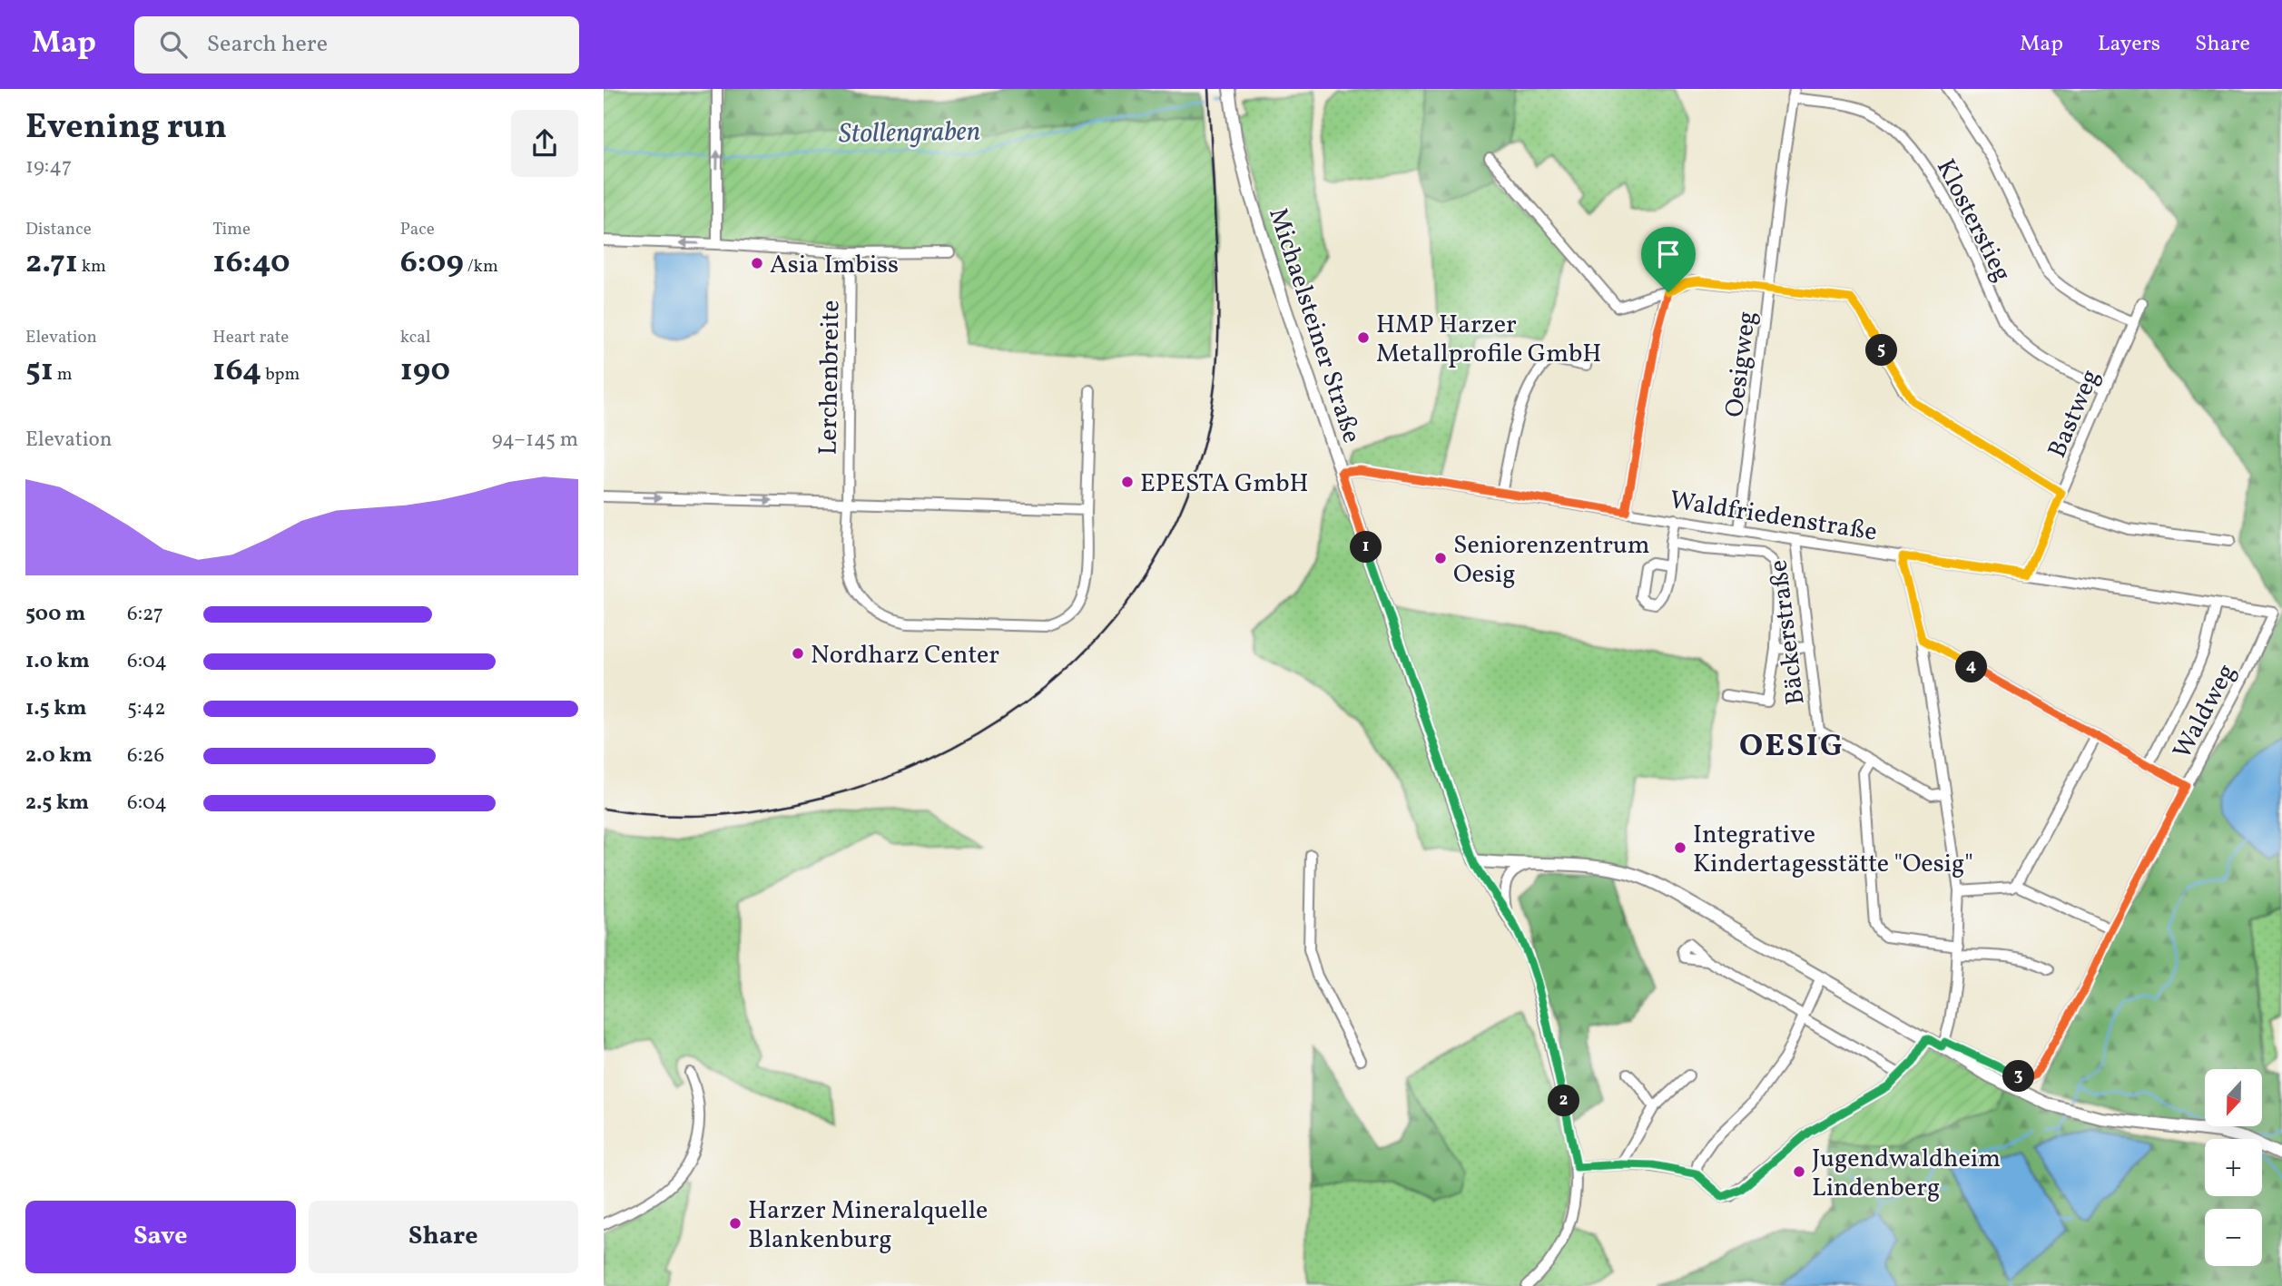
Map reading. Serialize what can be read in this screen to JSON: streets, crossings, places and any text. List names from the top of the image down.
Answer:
{
  "streets": {
    "street": [
      "Klosterstieg",
      "Michaelsteiner Straße",
      "Oesigweg",
      "Lerchenbreite",
      "Bastweg",
      "Waldfriedenstraße",
      "Bäckerstraße",
      "Waldweg"
    ]
  },
  "crossings": [
    ["Klosterstieg", "Oesigweg"],
    ["Klosterstieg", "Bastweg"],
    ["Michaelsteiner Straße", "Waldfriedenstraße"],
    ["Oesigweg", "Waldfriedenstraße"],
    ["Bastweg", "Waldfriedenstraße"],
    ["Waldfriedenstraße", "Bäckerstraße"],
    ["Waldfriedenstraße", "Waldweg"]
  ],
  "districts": ["OESIG"],
  "water": ["Stollengraben"],
  "places": [
    "Asia Imbiss",
    "HMP Harzer Metallprofile GmbH",
    "EPESTA GmbH",
    "Seniorenzentrum Oesig",
    "Nordharz Center",
    "Integrative Kindertagesstätte \"Oesig\"",
    "Jugendwaldheim Lindenberg",
    "Harzer Mineralquelle Blankenburg"
  ],
  "north": "bottom",
  "page": {
    "header": "Map",
    "search": "Search here",
    "nav": ["Map", "Layers", "Share"],
    "heading": ["Evening run", "19:47"],
    "stats": [
      ["Distance", "2.71 km"],
      ["Time", "16:40"],
      ["Pace", "6:09 /km"],
      ["Elevation", "51 m"],
      ["Heart rate", "164 bpm"],
      ["kcal", "190"]
    ],
    "pins": [
      "5",
      "1",
      "4",
      "3",
      "2"
    ],
    "chart": ["Elevation", "94–145 m"],
    "list": [
      {
        "name": "500 m",
        "note": "6:27"
      },
      {
        "name": "1.0 km",
        "note": "6:04"
      },
      {
        "name": "1.5 km",
        "note": "5:42"
      },
      {
        "name": "2.0 km",
        "note": "6:26"
      },
      {
        "name": "2.5 km",
        "note": "6:04"
      }
    ],
    "map_buttons": ["+", "−"],
    "buttons": ["Save", "Share"]
  }
}
